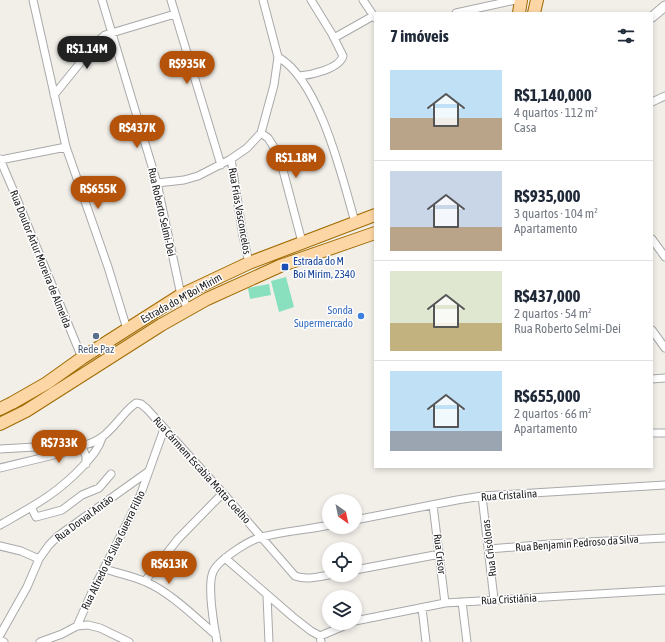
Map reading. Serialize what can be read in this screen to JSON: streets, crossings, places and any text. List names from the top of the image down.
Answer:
{
  "streets": {
    "main road": ["Estrada do M'Boi Mirim"],
    "street": [
      "Rua Frias Vasconcelos",
      "Rua Roberto Selmi-Dei",
      "Rua Doutor Artur Moreira de Almeida",
      "Rua Cármem Escabia Motta Coelho",
      "Rua Cristalina",
      "Rua Dorval Antão",
      "Rua Benjamin Pedroso da Silva",
      "Rua Crisóloras",
      "Rua Alfredo da Silva Guerra Filho",
      "Rua Crisor",
      "Rua Cristiânia"
    ]
  },
  "crossings": [
    ["Rua Frias Vasconcelos", "Estrada do M'Boi Mirim"],
    ["Rua Roberto Selmi-Dei", "Estrada do M'Boi Mirim"],
    ["Rua Doutor Artur Moreira de Almeida", "Estrada do M'Boi Mirim"],
    ["Rua Cármem Escabia Motta Coelho", "Rua Alfredo da Silva Guerra Filho"],
    ["Rua Cristalina", "Rua Crisóloras"],
    ["Rua Cristalina", "Rua Crisor"],
    ["Rua Dorval Antão", "Rua Alfredo da Silva Guerra Filho"],
    ["Rua Benjamin Pedroso da Silva", "Rua Crisóloras"],
    ["Rua Crisóloras", "Rua Cristiânia"],
    ["Rua Crisor", "Rua Cristiânia"]
  ],
  "places": {
    "transit": ["Estrada do M Boi Mirim, 2340"],
    "other": ["Sonda Supermercado", "Rede Paz"]
  },
  "north": "bottom right",
  "page": {
    "heading": "7 imóveis",
    "price": [
      "R$1.14M",
      "R$935K",
      "R$437K",
      "R$1.18M",
      "R$655K",
      "R$733K",
      "R$613K"
    ],
    "list": [
      {
        "name": "R$1,140,000",
        "note": "4 quartos · 112 m² · Casa"
      },
      {
        "name": "R$935,000",
        "note": "3 quartos · 104 m² · Apartamento"
      },
      {
        "name": "R$437,000",
        "note": "2 quartos · 54 m² · Rua Roberto Selmi-Dei"
      },
      {
        "name": "R$655,000",
        "note": "2 quartos · 66 m² · Apartamento"
      }
    ]
  }
}
